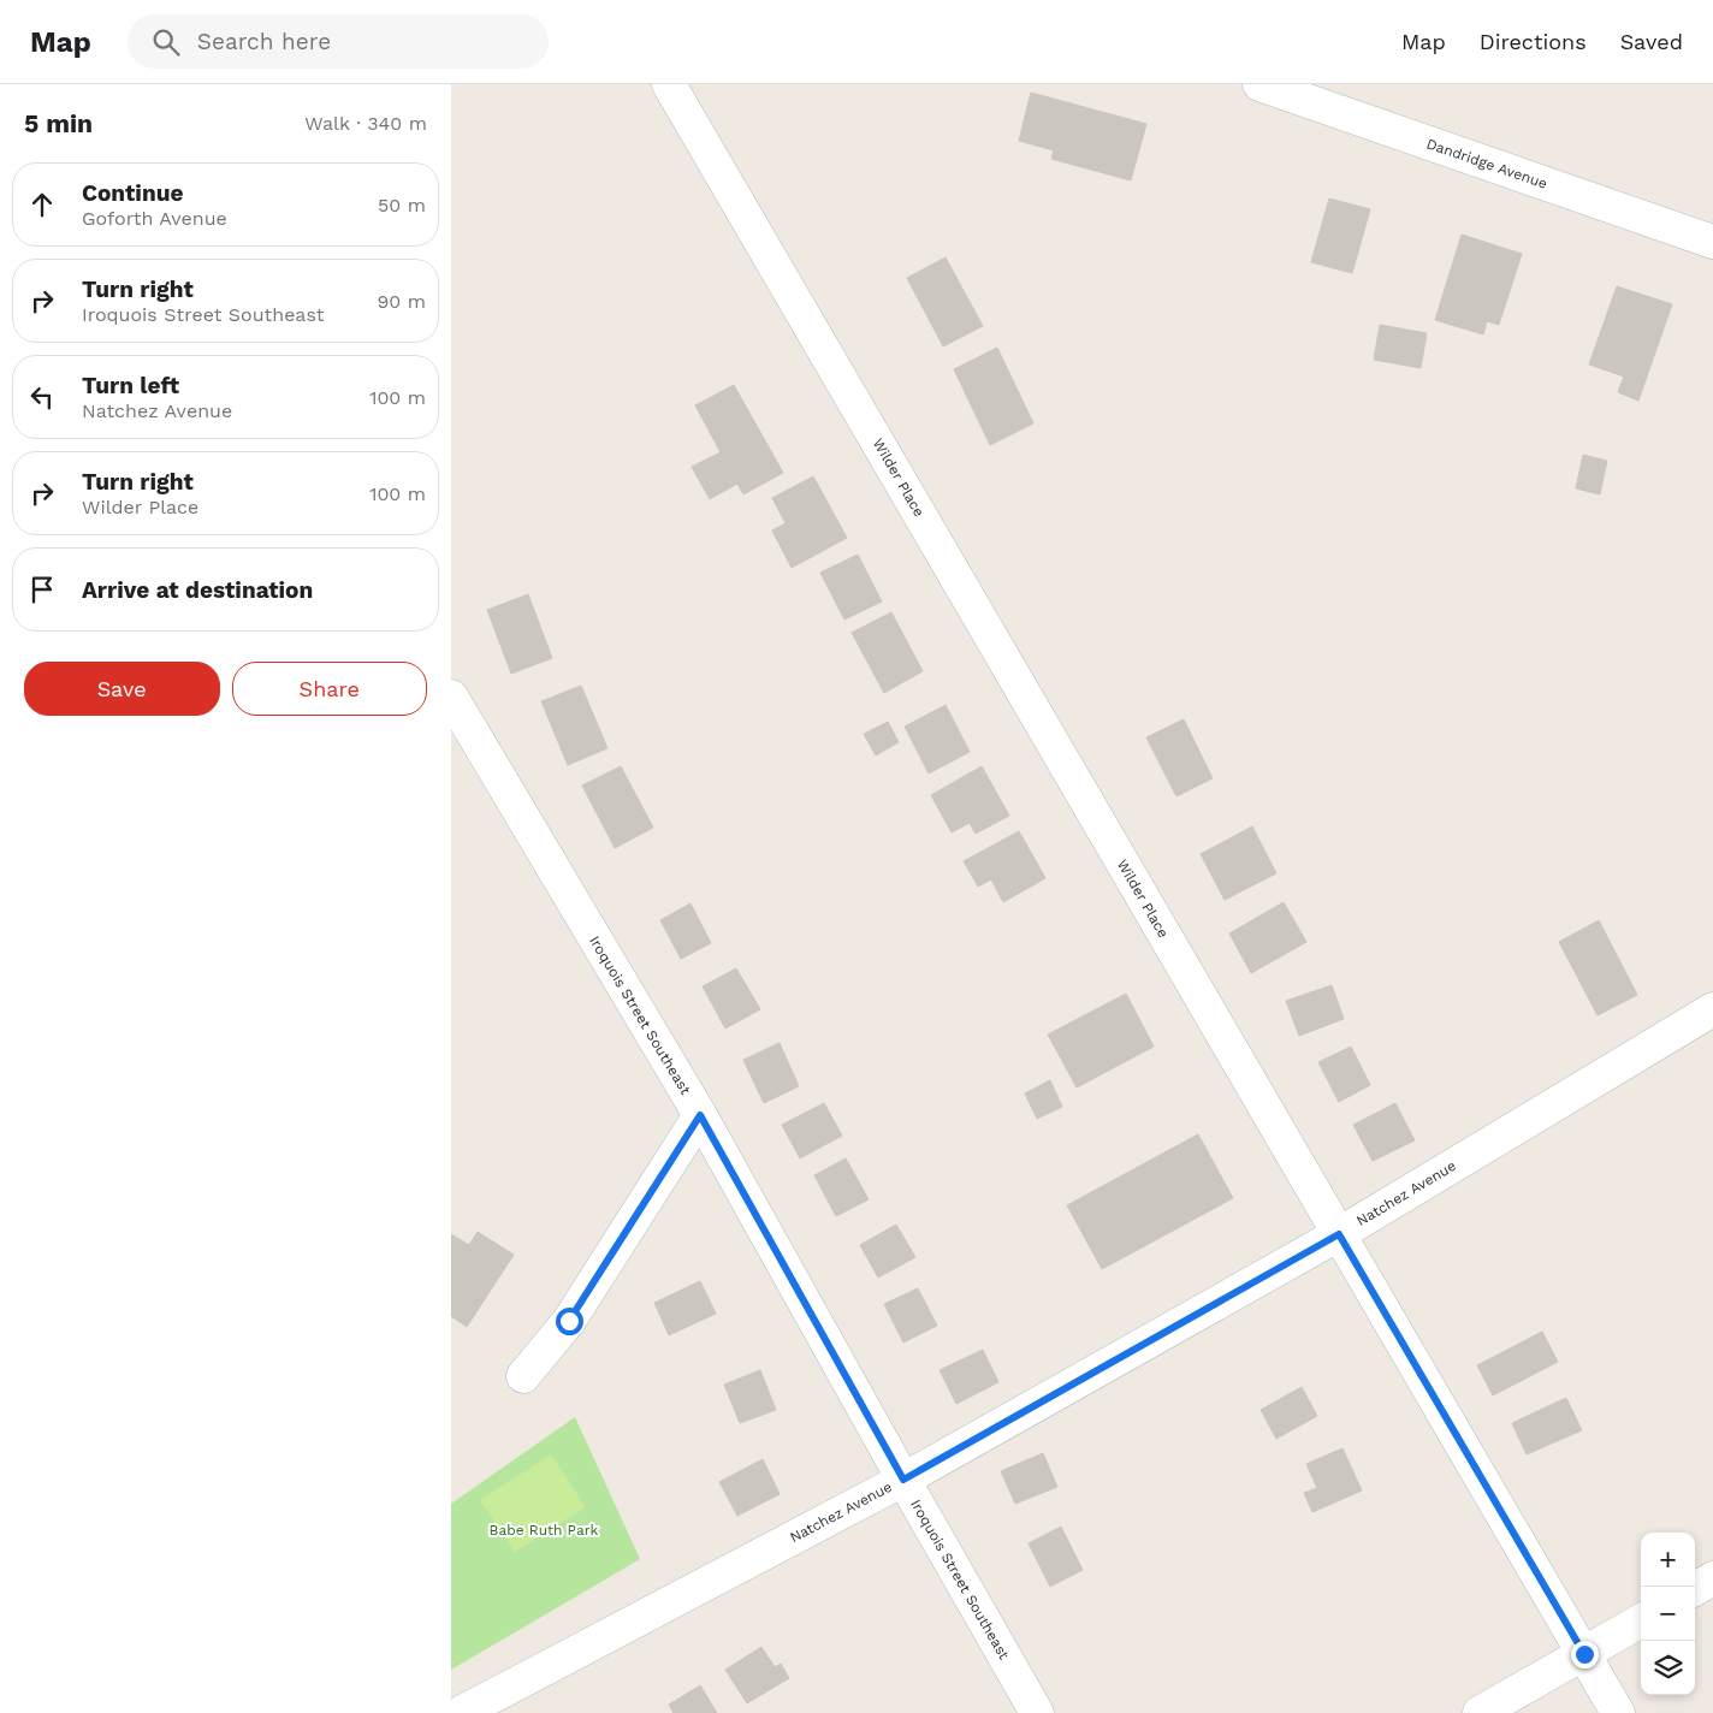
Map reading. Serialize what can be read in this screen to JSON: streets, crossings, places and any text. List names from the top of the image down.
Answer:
{
  "streets": {
    "street": [
      "Dandridge Avenue",
      "Wilder Place",
      "Iroquois Street Southeast",
      "Natchez Avenue"
    ]
  },
  "crossings": [
    ["Wilder Place", "Natchez Avenue"],
    ["Iroquois Street Southeast", "Natchez Avenue"]
  ],
  "parks": ["Babe Ruth Park"],
  "page": {
    "header": "Map",
    "search": "Search here",
    "nav": ["Map", "Directions", "Saved"],
    "heading": ["5 min", "Walk · 340 m"],
    "list": [
      ["Continue", "Goforth Avenue", "50 m"],
      ["Turn right", "Iroquois Street Southeast", "90 m"],
      ["Turn left", "Natchez Avenue", "100 m"],
      ["Turn right", "Wilder Place", "100 m"],
      "Arrive at destination"
    ],
    "buttons": ["Save", "Share"],
    "map_buttons": ["+", "−"]
  }
}
